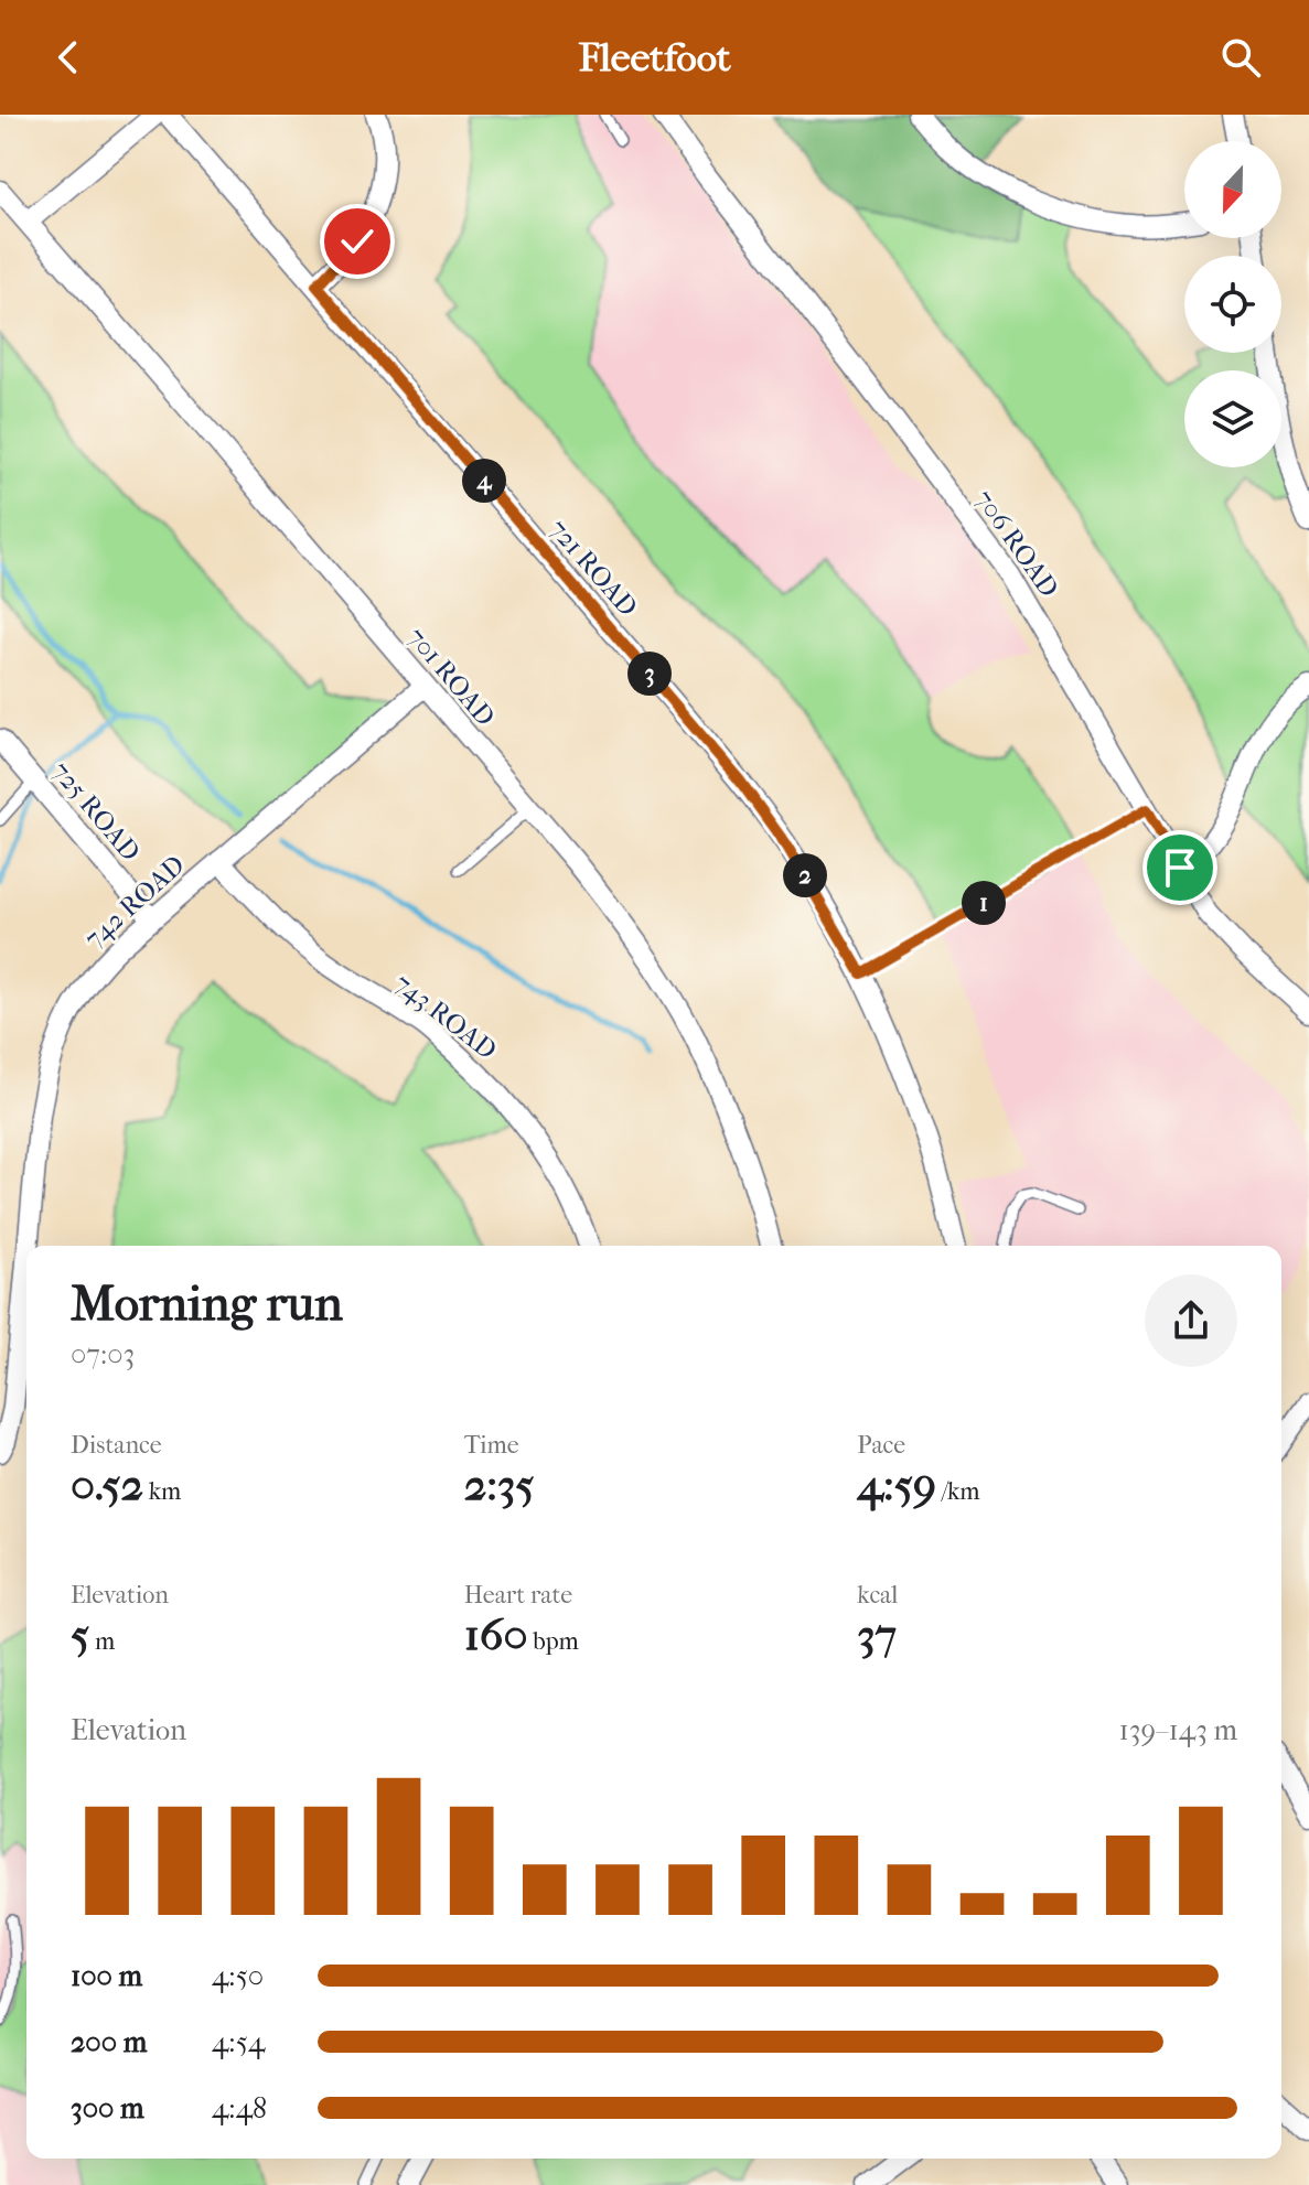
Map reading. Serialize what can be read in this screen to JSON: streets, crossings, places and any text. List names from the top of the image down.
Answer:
{
  "streets": {
    "street": [
      "706 ROAD",
      "721 ROAD",
      "701 ROAD",
      "725 ROAD",
      "742 ROAD",
      "743 ROAD"
    ]
  },
  "crossings": [
    ["701 ROAD", "742 ROAD"],
    ["725 ROAD", "742 ROAD"],
    ["742 ROAD", "743 ROAD"]
  ],
  "north": "bottom",
  "page": {
    "header": "Fleetfoot",
    "pins": [
      "4",
      "3",
      "2",
      "1"
    ],
    "heading": ["Morning run", "07:03"],
    "stats": [
      ["Distance", "0.52 km"],
      ["Time", "2:35"],
      ["Pace", "4:59 /km"],
      ["Elevation", "5 m"],
      ["Heart rate", "160 bpm"],
      ["kcal", "37"]
    ],
    "chart": ["Elevation", "139–143 m"],
    "list": [
      {
        "name": "100 m",
        "note": "4:50"
      },
      {
        "name": "200 m",
        "note": "4:54"
      },
      {
        "name": "300 m",
        "note": "4:48"
      }
    ]
  }
}
